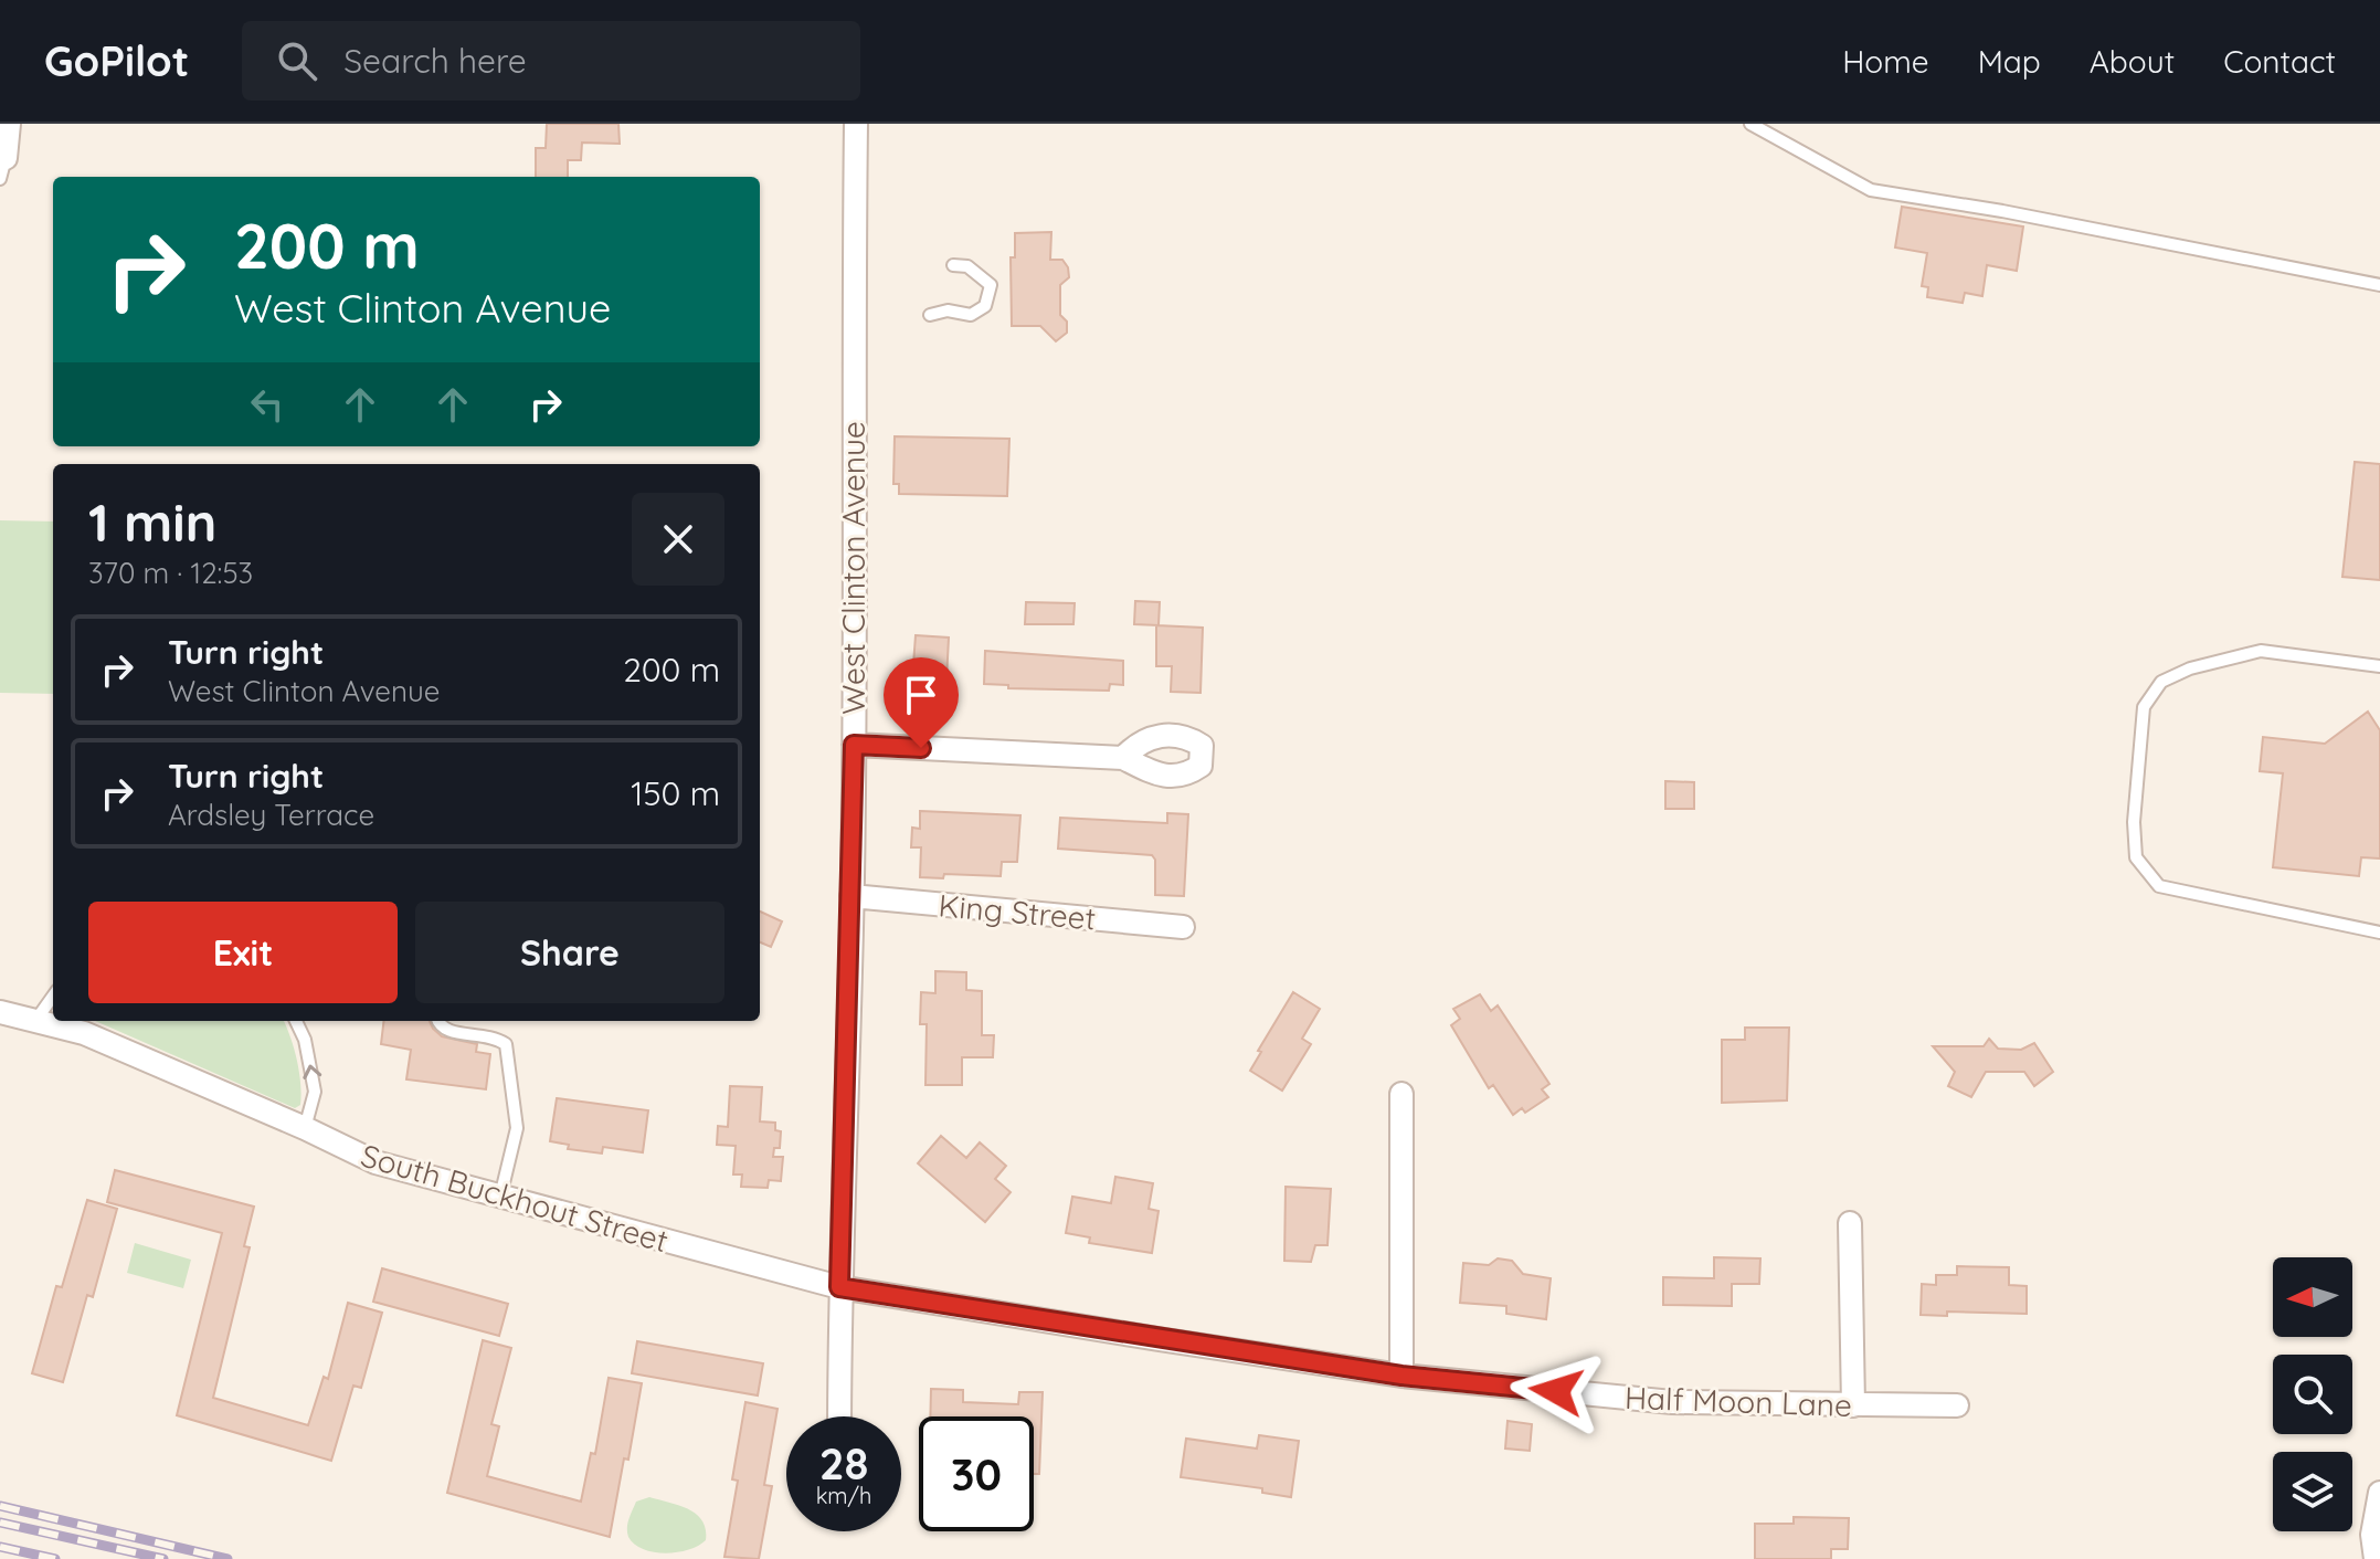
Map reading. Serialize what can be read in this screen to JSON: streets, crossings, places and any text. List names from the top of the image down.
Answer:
{
  "streets": {
    "street": [
      "West Clinton Avenue",
      "King Street",
      "South Buckhout Street",
      "Half Moon Lane"
    ]
  },
  "crossings": [
    ["West Clinton Avenue", "King Street"],
    ["West Clinton Avenue", "South Buckhout Street"],
    ["West Clinton Avenue", "Half Moon Lane"],
    ["South Buckhout Street", "Half Moon Lane"]
  ],
  "north": "left",
  "page": {
    "header": "GoPilot",
    "search": "Search here",
    "nav": [
      "Home",
      "Map",
      "About",
      "Contact"
    ],
    "turn": ["200 m", "West Clinton Avenue"],
    "heading": ["1 min", "370 m · 12:53"],
    "list": [
      {
        "name": "Turn right",
        "note": "West Clinton Avenue",
        "value": "200 m"
      },
      {
        "name": "Turn right",
        "note": "Ardsley Terrace",
        "value": "150 m"
      }
    ],
    "buttons": ["Exit", "Share"],
    "speed": "28 km/h",
    "limit": "30"
  }
}
